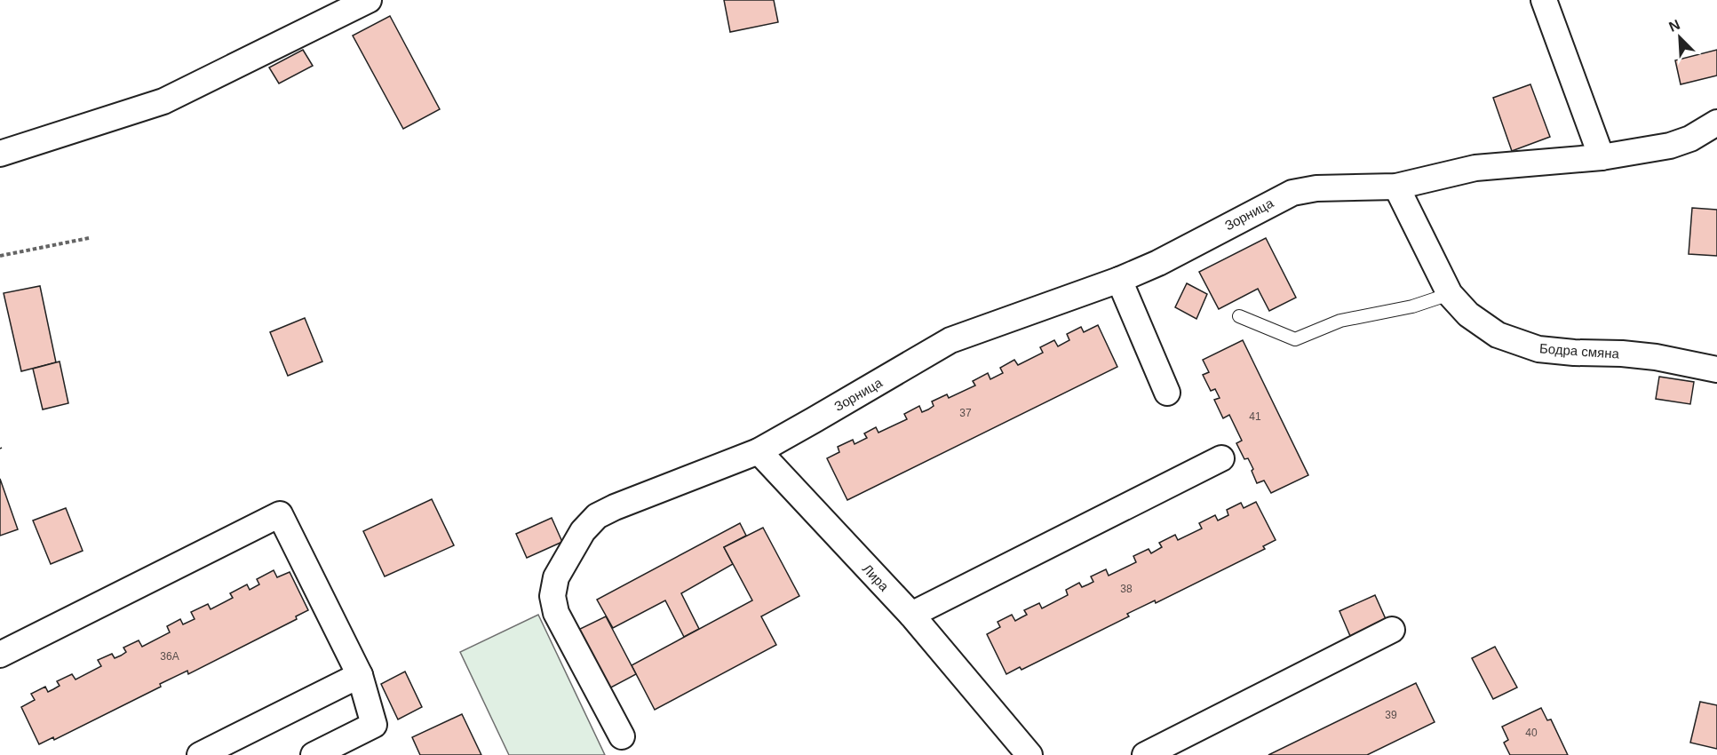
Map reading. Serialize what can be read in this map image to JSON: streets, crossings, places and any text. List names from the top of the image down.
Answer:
{
  "streets": {
    "street": ["Зорница", "Бодра смяна", "Лира"]
  },
  "crossings": [
    ["Зорница", "Бодра смяна"],
    ["Зорница", "Лира"]
  ],
  "house_numbers": [
    "37",
    "41",
    "38",
    "36А",
    "39",
    "40"
  ],
  "north": "top left"
}
